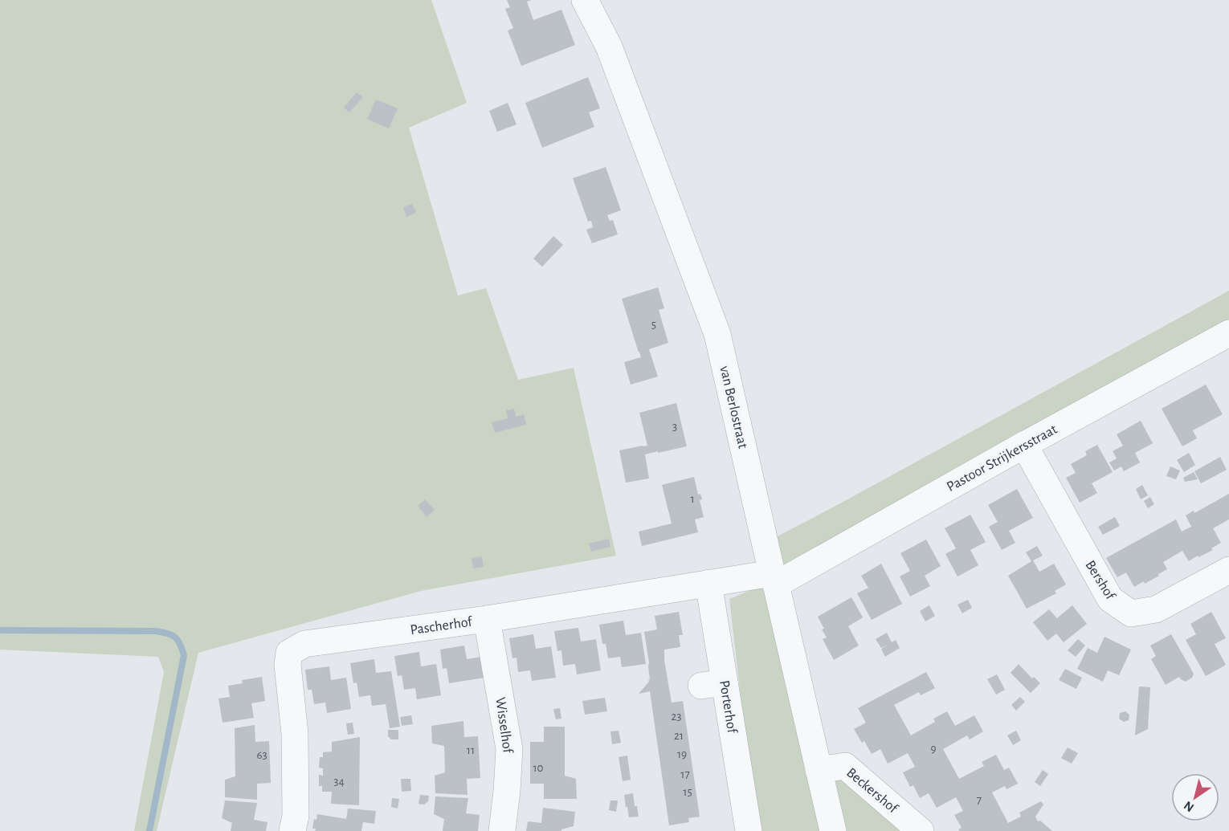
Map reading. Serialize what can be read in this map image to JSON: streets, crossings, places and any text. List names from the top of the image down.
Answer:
{
  "streets": {
    "street": [
      "van Berlostraat",
      "Pastoor Strijkersstraat",
      "Bershof",
      "Pascherhof",
      "Porterhof",
      "Wisselhof",
      "Beckershof"
    ]
  },
  "crossings": [
    ["van Berlostraat", "Pastoor Strijkersstraat"],
    ["van Berlostraat", "Pascherhof"],
    ["van Berlostraat", "Beckershof"],
    ["Pastoor Strijkersstraat", "Bershof"],
    ["Pastoor Strijkersstraat", "Pascherhof"],
    ["Pascherhof", "Porterhof"],
    ["Pascherhof", "Wisselhof"]
  ],
  "house_numbers": [
    "5",
    "3",
    "1",
    "23",
    "21",
    "9",
    "11",
    "19",
    "63",
    "10",
    "17",
    "34",
    "15",
    "7"
  ],
  "north": "bottom left"
}
